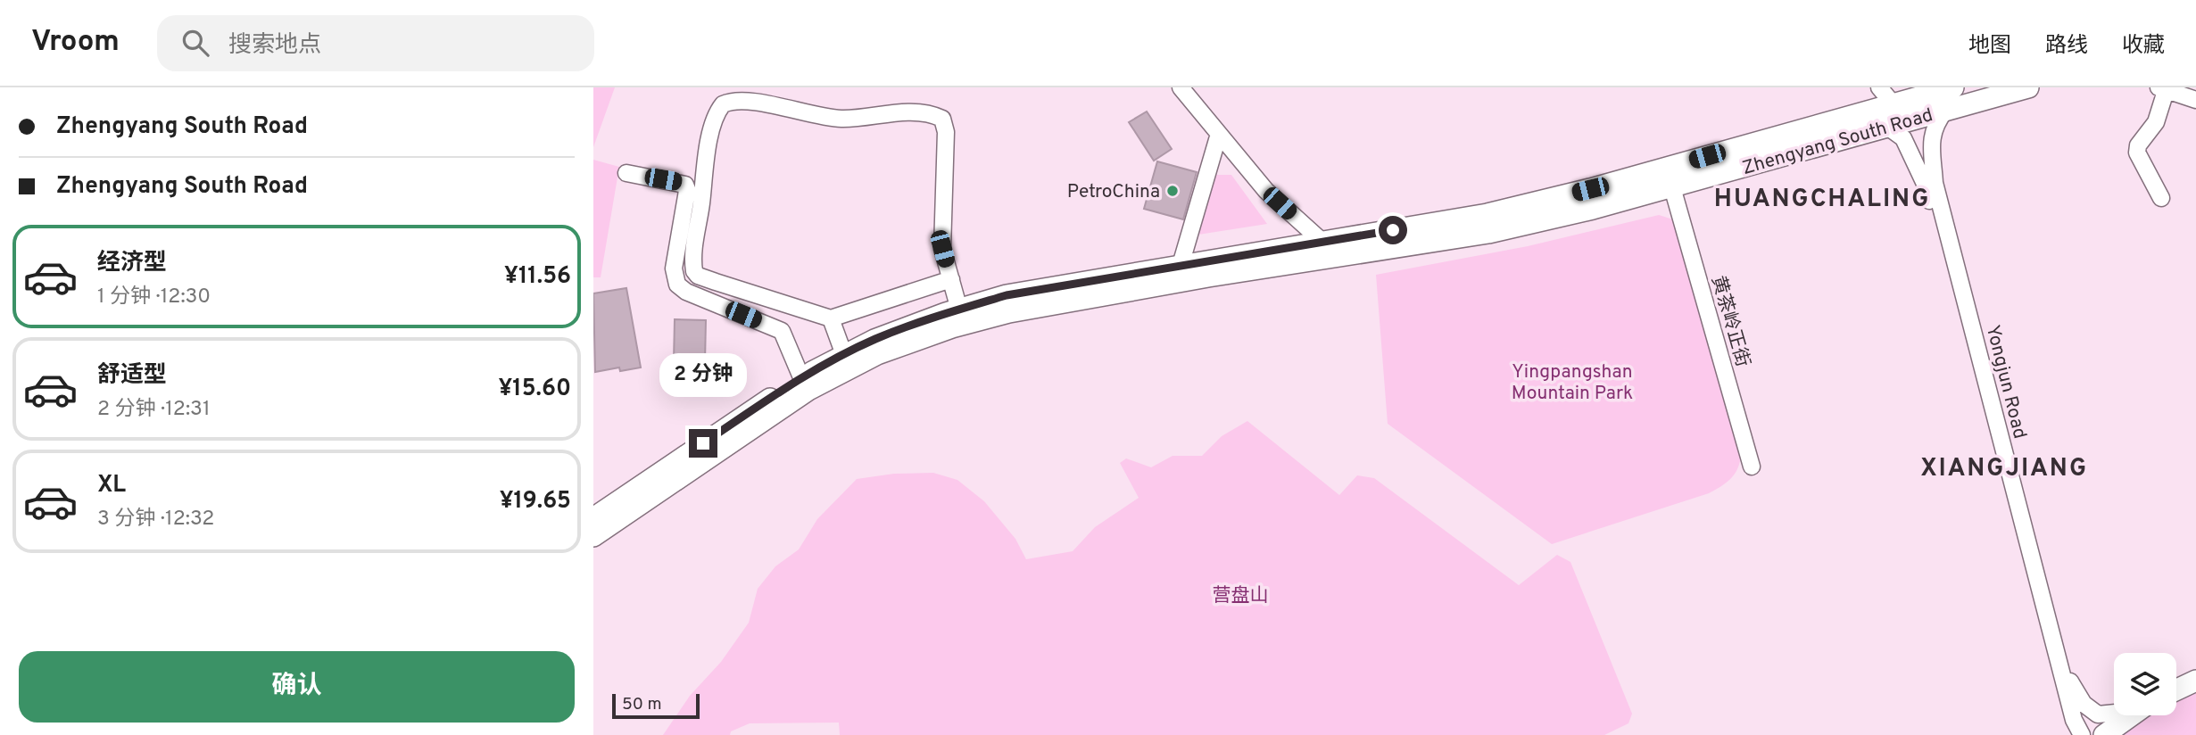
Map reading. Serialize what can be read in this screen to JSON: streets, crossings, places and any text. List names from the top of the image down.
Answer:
{
  "streets": {
    "main road": ["Zhengyang South Road"],
    "street": ["黄茶岭正街", "Yongjun Road"]
  },
  "crossings": [
    ["Zhengyang South Road", "黄茶岭正街"],
    ["Zhengyang South Road", "Yongjun Road"]
  ],
  "districts": ["HUANGCHALING", "XIANGJIANG"],
  "parks": ["Yingpangshan Mountain Park", "营盘山"],
  "places": ["PetroChina"],
  "scale_bar": "50 m",
  "page": {
    "header": "Vroom",
    "search": "搜索地点",
    "nav": ["地图", "路线", "收藏"],
    "banner": ["Zhengyang South Road", "Zhengyang South Road"],
    "list": [
      {
        "name": "经济型",
        "note": "1 分钟 · 12:30",
        "value": "¥11.56"
      },
      {
        "name": "舒适型",
        "note": "2 分钟 · 12:31",
        "value": "¥15.60"
      },
      {
        "name": "XL",
        "note": "3 分钟 · 12:32",
        "value": "¥19.65"
      }
    ],
    "bubble": "2 分钟",
    "buttons": "确认",
    "scale": "50 m"
  }
}
